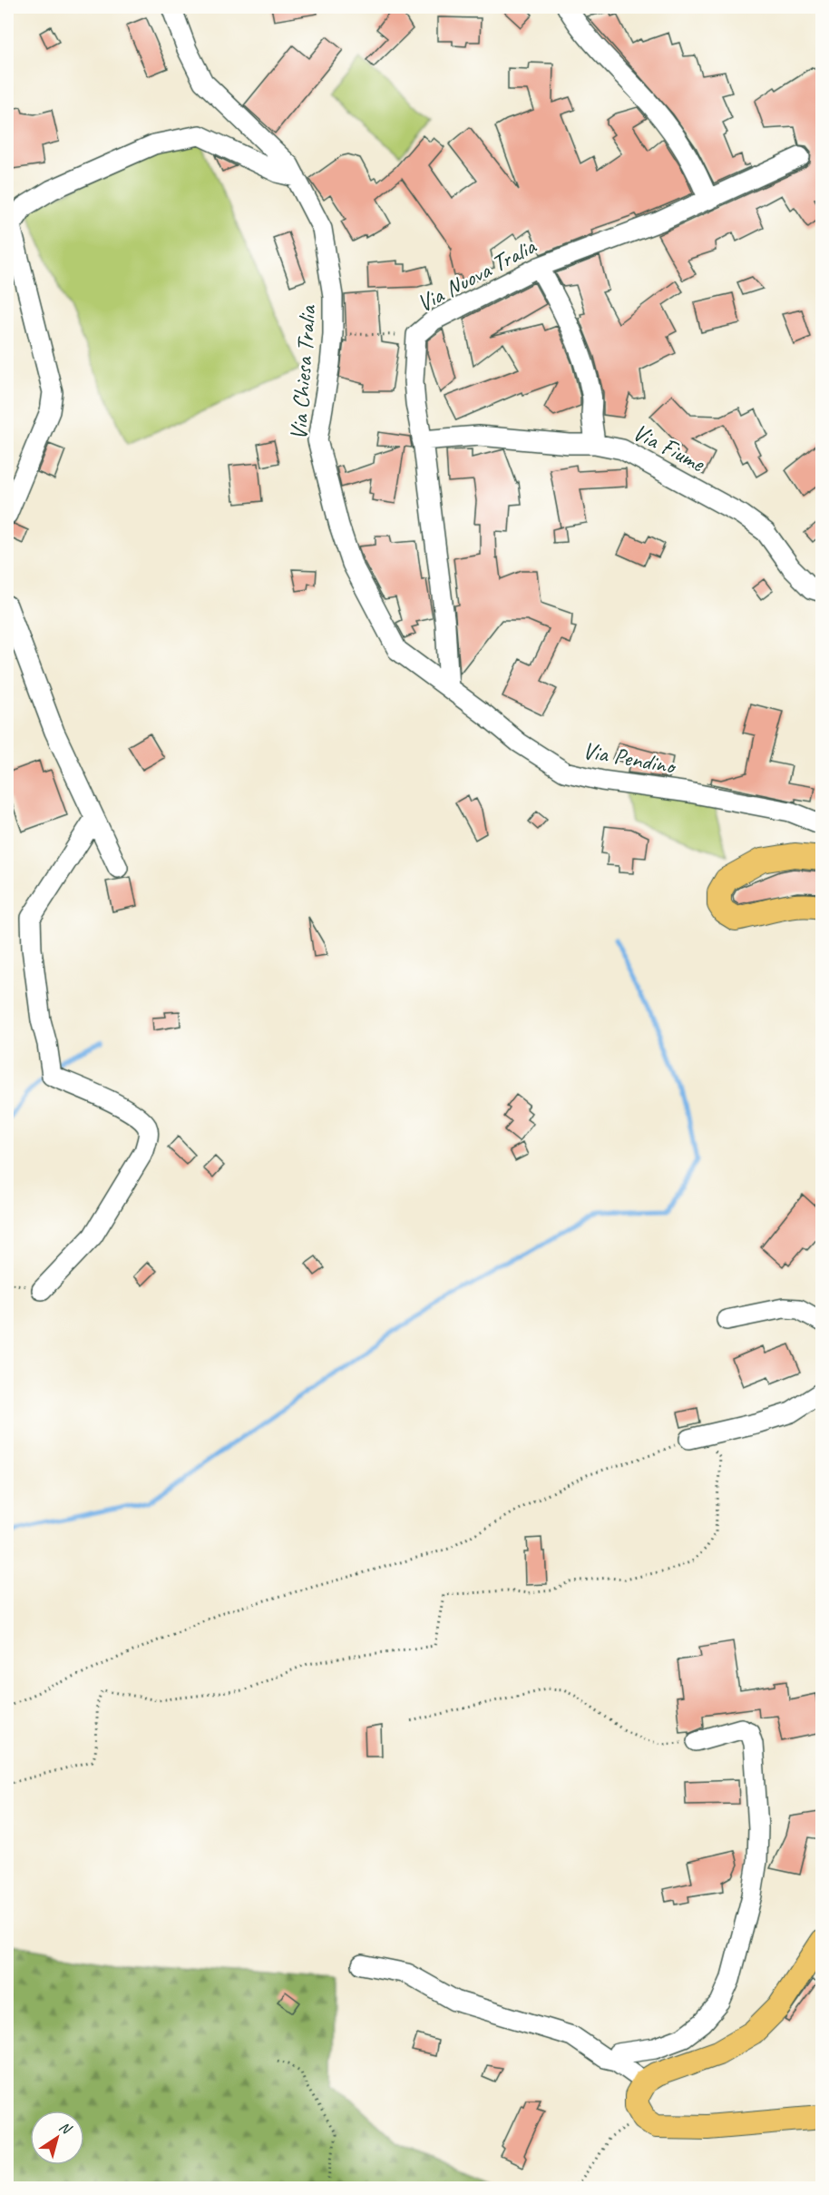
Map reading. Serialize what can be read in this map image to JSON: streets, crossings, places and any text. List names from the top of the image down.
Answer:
{
  "streets": {
    "street": [
      "Via Nuova Tralia",
      "Via Chiesa Tralia",
      "Via Fiume",
      "Via Pendino"
    ]
  },
  "crossings": [
    ["Via Nuova Tralia", "Via Chiesa Tralia"],
    ["Via Nuova Tralia", "Via Fiume"],
    ["Via Nuova Tralia", "Via Pendino"],
    ["Via Chiesa Tralia", "Via Pendino"]
  ],
  "north": "top right"
}
